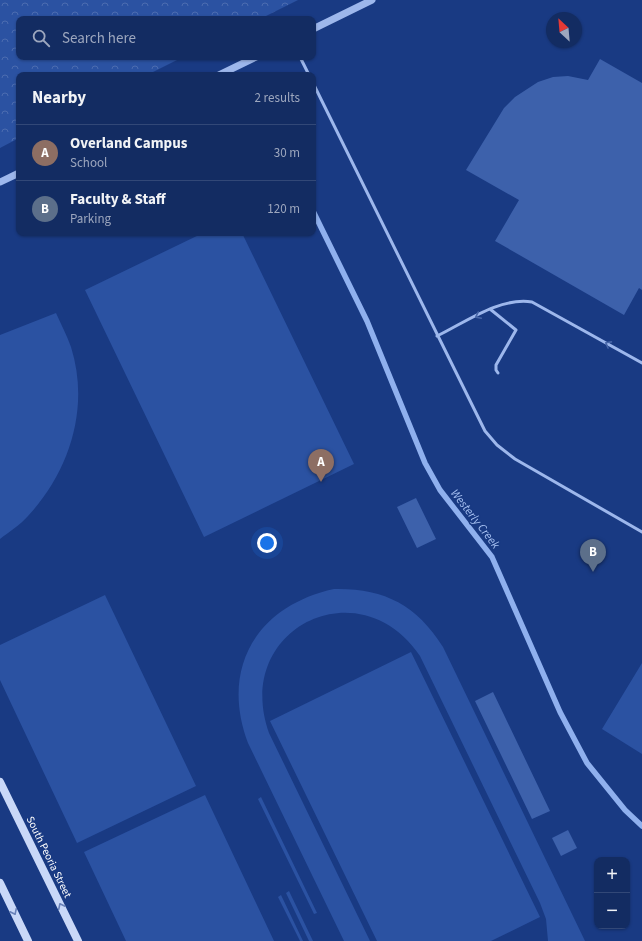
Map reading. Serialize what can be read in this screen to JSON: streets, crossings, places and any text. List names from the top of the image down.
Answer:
{
  "streets": {
    "main road": ["South Peoria Street"]
  },
  "water": ["Westerly Creek"],
  "north": "top left",
  "page": {
    "search": "Search here",
    "heading": ["Nearby", "2 results"],
    "list": [
      {
        "mark": "A",
        "name": "Overland Campus",
        "note": "School",
        "value": "30 m"
      },
      {
        "mark": "B",
        "name": "Faculty & Staff",
        "note": "Parking",
        "value": "120 m"
      }
    ],
    "pins": ["A", "B"],
    "map_buttons": ["+", "−"]
  }
}
